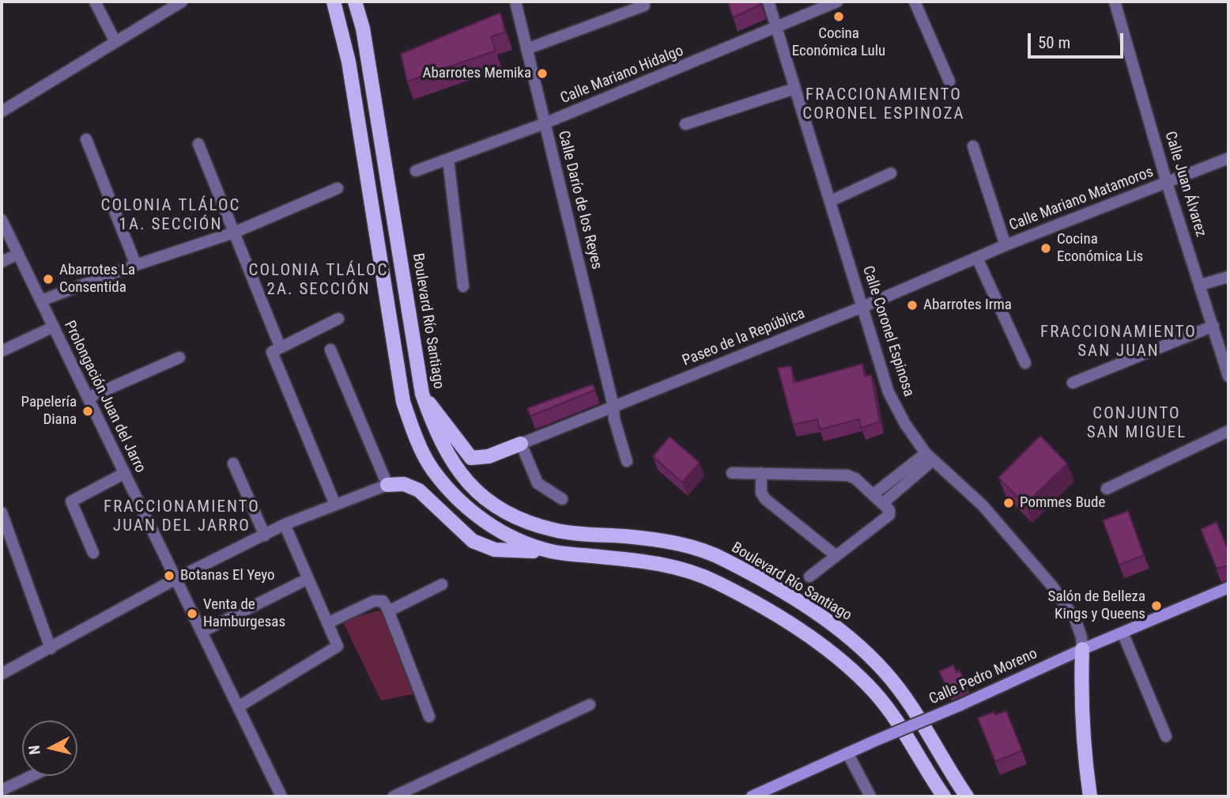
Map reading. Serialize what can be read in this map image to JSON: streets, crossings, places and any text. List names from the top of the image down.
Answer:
{
  "streets": {
    "main road": ["Boulevard Río Santiago"],
    "street": [
      "Calle Mariano Hidalgo",
      "Calle Juan Álvarez",
      "Calle Mariano Matamoros",
      "Calle Darío de los Reyes",
      "Calle Coronel Espinosa",
      "Paseo de la República",
      "Prolongación Juan del Jarro",
      "Calle Pedro Moreno"
    ]
  },
  "crossings": [
    ["Calle Mariano Hidalgo", "Calle Darío de los Reyes"],
    ["Calle Mariano Hidalgo", "Calle Coronel Espinosa"],
    ["Calle Juan Álvarez", "Calle Mariano Matamoros"],
    ["Calle Mariano Matamoros", "Paseo de la República"],
    ["Calle Darío de los Reyes", "Paseo de la República"],
    ["Calle Coronel Espinosa", "Paseo de la República"],
    ["Calle Coronel Espinosa", "Calle Pedro Moreno"]
  ],
  "districts": [
    "FRACCIONAMIENTO CORONEL ESPINOZA",
    "COLONIA TLÁLOC 1A. SECCIÓN",
    "COLONIA TLÁLOC 2A. SECCIÓN",
    "FRACCIONAMIENTO SAN JUAN",
    "CONJUNTO SAN MIGUEL",
    "FRACCIONAMIENTO JUAN DEL JARRO"
  ],
  "places": [
    "Cocina Económica Lulu",
    "Abarrotes Memika",
    "Cocina Económica Lis",
    "Abarrotes La Consentida",
    "Abarrotes Irma",
    "Papelería Diana",
    "Pommes Bude",
    "Botanas El Yeyo",
    "Salón de Belleza Kings y Queens",
    "Venta de Hamburgesas"
  ],
  "scale_bar": "50 m",
  "north": "left"
}
